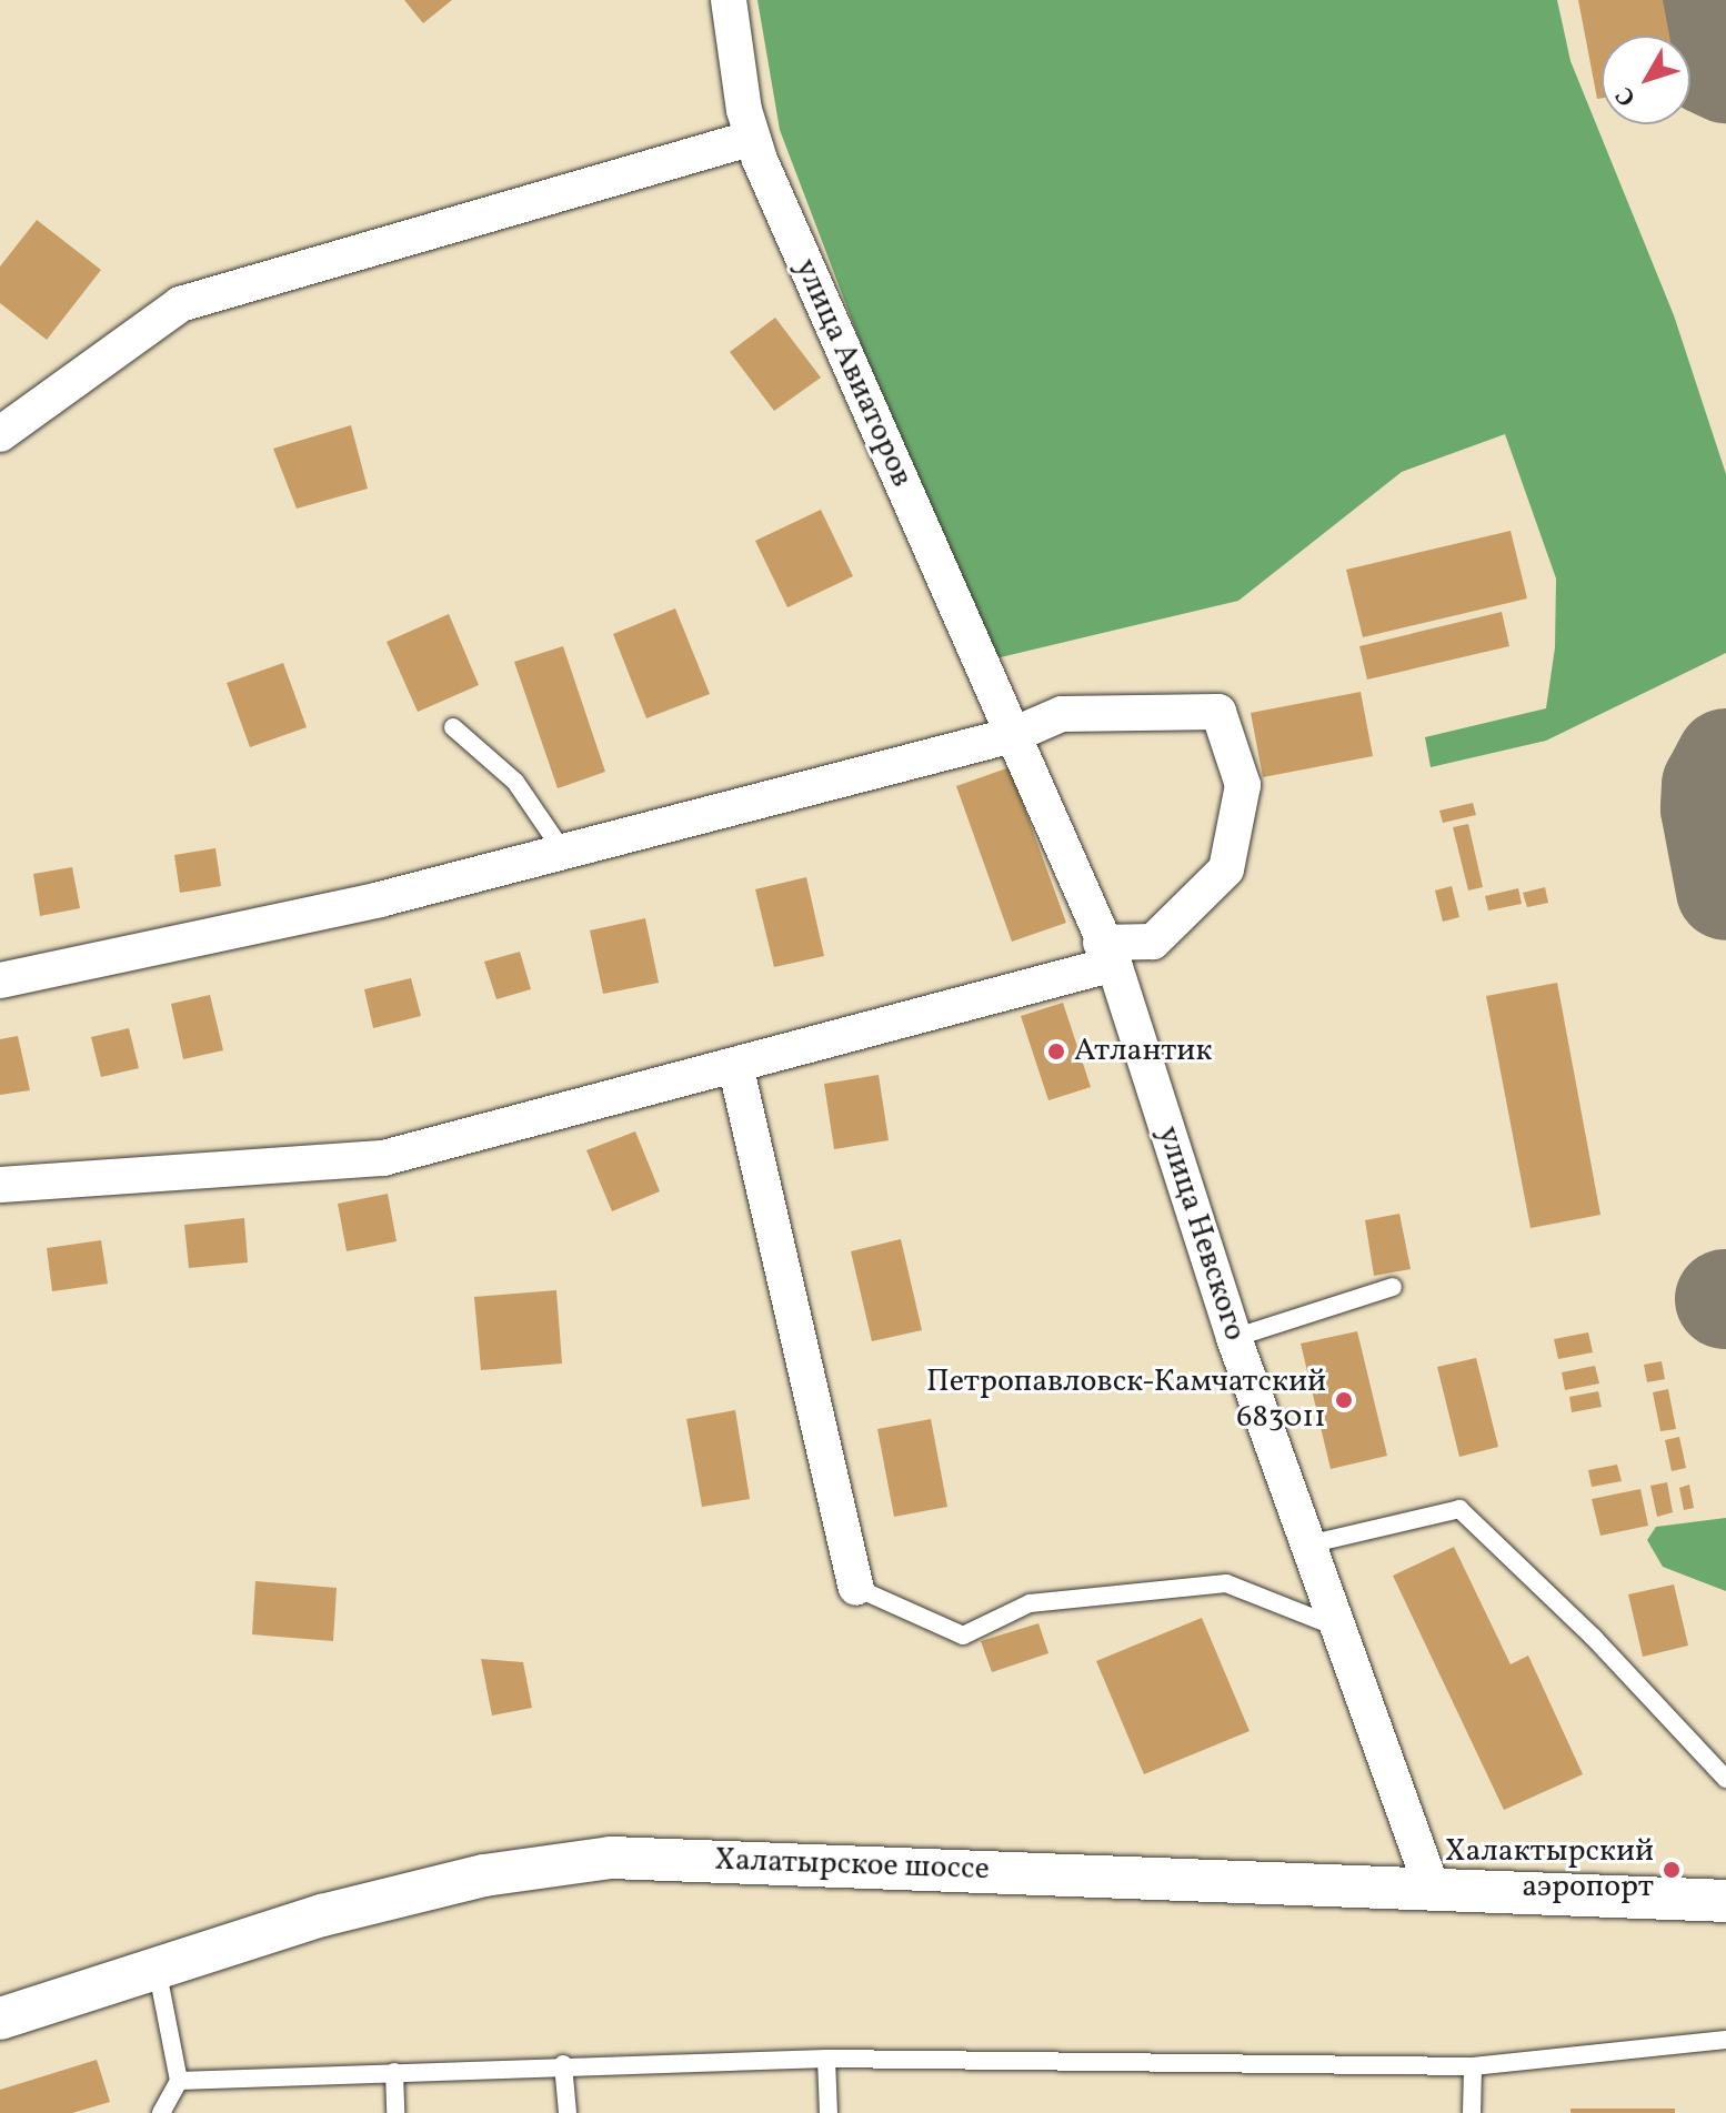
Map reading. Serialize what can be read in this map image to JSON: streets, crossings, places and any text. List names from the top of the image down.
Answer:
{
  "streets": {
    "street": ["улица Авиаторов", "улица Невского", "Халатырское шоссе"]
  },
  "crossings": [
    ["улица Авиаторов", "улица Невского"],
    ["улица Невского", "Халатырское шоссе"]
  ],
  "places": ["Атлантик", "Петропавловск-Камчатский 683011", "Халактырский аэропорт"],
  "north": "bottom left"
}
